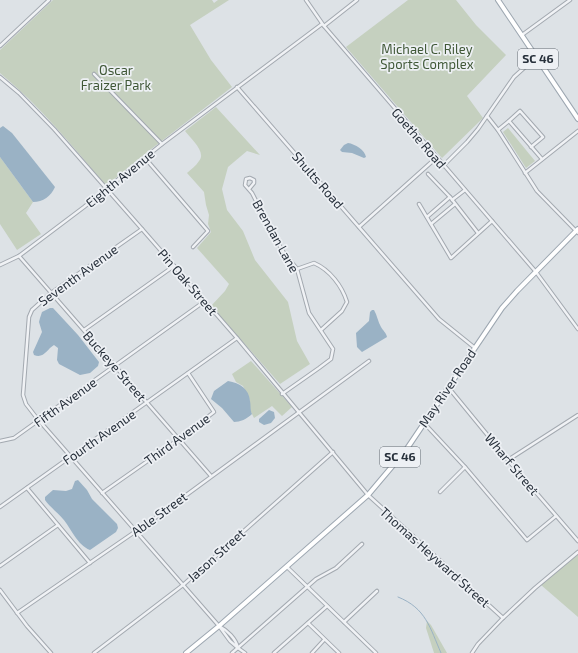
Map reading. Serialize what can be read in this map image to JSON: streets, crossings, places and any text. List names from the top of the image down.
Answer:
{
  "streets": {
    "main road": ["SC 46", "May River Road"],
    "street": [
      "Goethe Road",
      "Eighth Avenue",
      "Shults Road",
      "Brendan Lane",
      "Seventh Avenue",
      "Pin Oak Street",
      "Buckeye Street",
      "Fifth Avenue",
      "Fourth Avenue",
      "Third Avenue",
      "Wharf Street",
      "Able Street",
      "Jason Street",
      "Thomas Heyward Street"
    ]
  },
  "crossings": [
    ["Goethe Road", "May River Road"],
    ["Eighth Avenue", "Shults Road"],
    ["Eighth Avenue", "Pin Oak Street"],
    ["Eighth Avenue", "Buckeye Street"],
    ["Shults Road", "May River Road"],
    ["Brendan Lane", "Pin Oak Street"],
    ["Seventh Avenue", "Pin Oak Street"],
    ["Seventh Avenue", "Buckeye Street"],
    ["Seventh Avenue", "May River Road"],
    ["Seventh Avenue", "Fifth Avenue"],
    ["Seventh Avenue", "Fourth Avenue"],
    ["Seventh Avenue", "Third Avenue"],
    ["Seventh Avenue", "Able Street"],
    ["Seventh Avenue", "Jason Street"],
    ["Pin Oak Street", "May River Road"],
    ["Pin Oak Street", "Fifth Avenue"],
    ["Pin Oak Street", "Fourth Avenue"],
    ["Pin Oak Street", "Able Street"],
    ["Pin Oak Street", "Jason Street"],
    ["Pin Oak Street", "Thomas Heyward Street"],
    ["Buckeye Street", "Fifth Avenue"],
    ["Buckeye Street", "Fourth Avenue"],
    ["Buckeye Street", "Third Avenue"],
    ["Buckeye Street", "Able Street"],
    ["May River Road", "Wharf Street"],
    ["May River Road", "Thomas Heyward Street"],
    ["Fourth Avenue", "Third Avenue"]
  ],
  "parks": ["Michael C. Riley Sports Complex", "Oscar Fraizer Park"]
}
